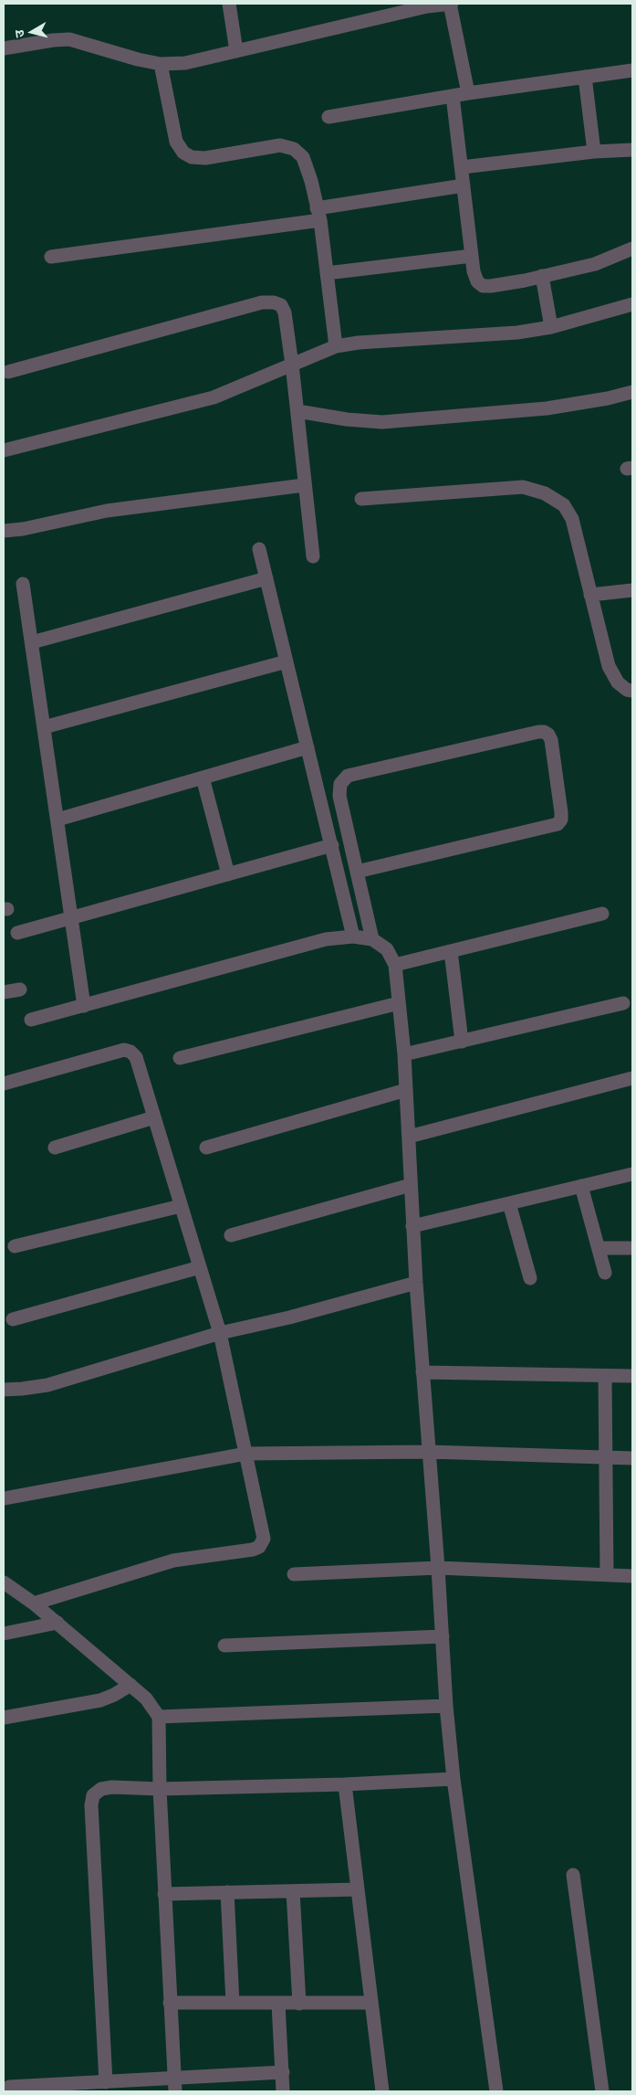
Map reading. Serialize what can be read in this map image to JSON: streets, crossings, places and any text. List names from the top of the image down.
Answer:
{
  "north": "left"
}
